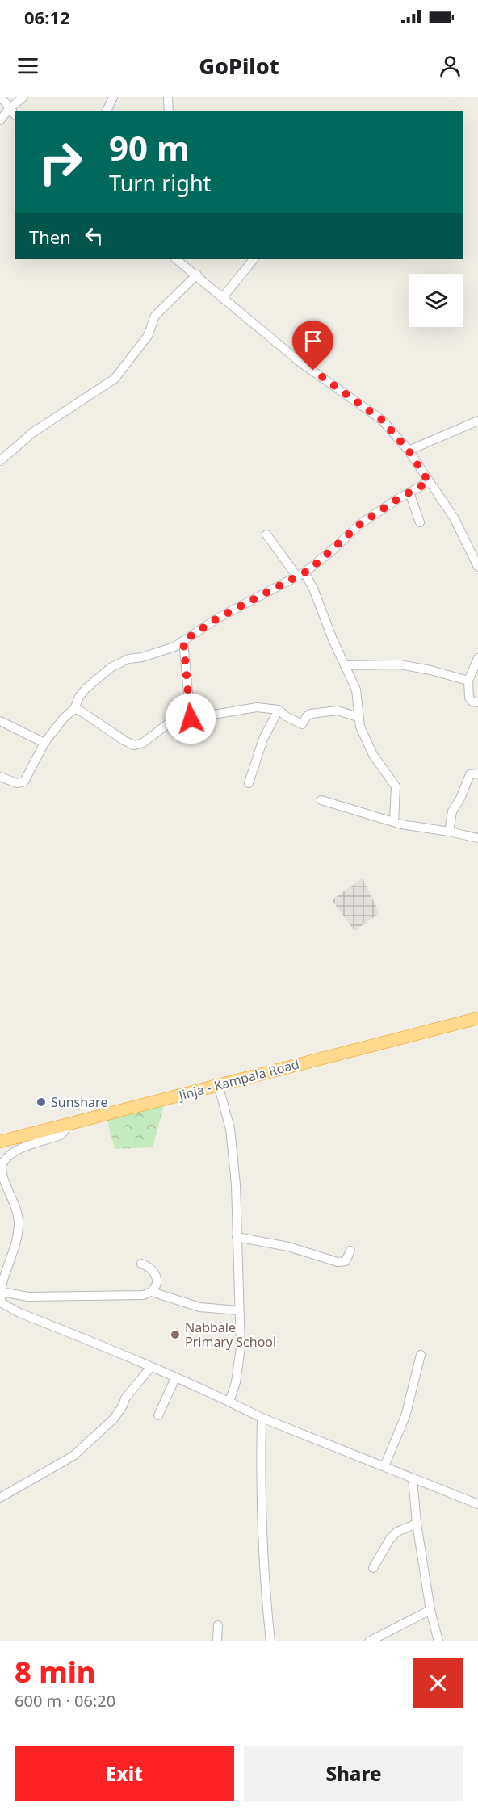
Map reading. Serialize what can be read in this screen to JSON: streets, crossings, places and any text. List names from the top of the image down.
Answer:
{
  "streets": {
    "highway": ["Jinja - Kampala Road"]
  },
  "places": ["Sunshare", "Nabbale Primary School"],
  "page": {
    "status": "06:12",
    "header": "GoPilot",
    "turn": ["90 m", "Turn right"],
    "then": "Then",
    "heading": ["8 min", "600 m · 06:20"],
    "buttons": ["Exit", "Share"]
  }
}
